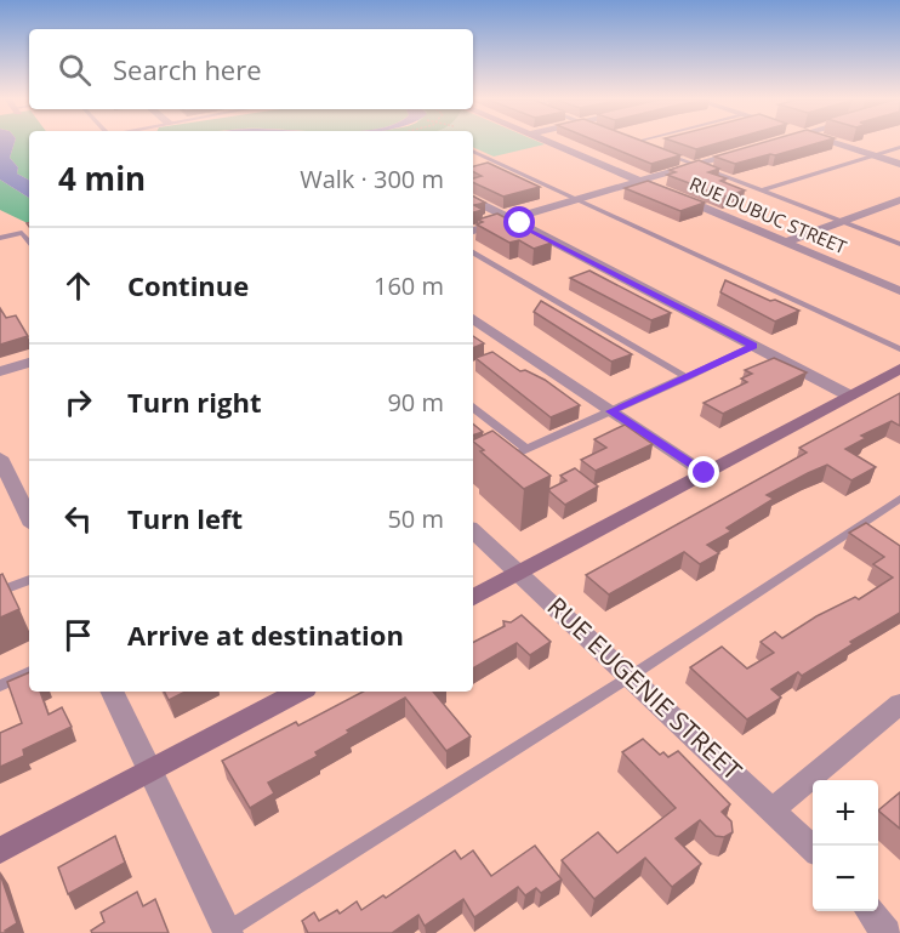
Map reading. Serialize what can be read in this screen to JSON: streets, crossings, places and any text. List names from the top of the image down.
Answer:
{
  "streets": {
    "street": ["RUE DUBUC STREET", "RUE EUGENIE STREET"]
  },
  "page": {
    "search": "Search here",
    "heading": ["4 min", "Walk · 300 m"],
    "list": [
      ["Continue", "160 m"],
      ["Turn right", "90 m"],
      ["Turn left", "50 m"],
      "Arrive at destination"
    ],
    "map_buttons": ["+", "−"]
  }
}
